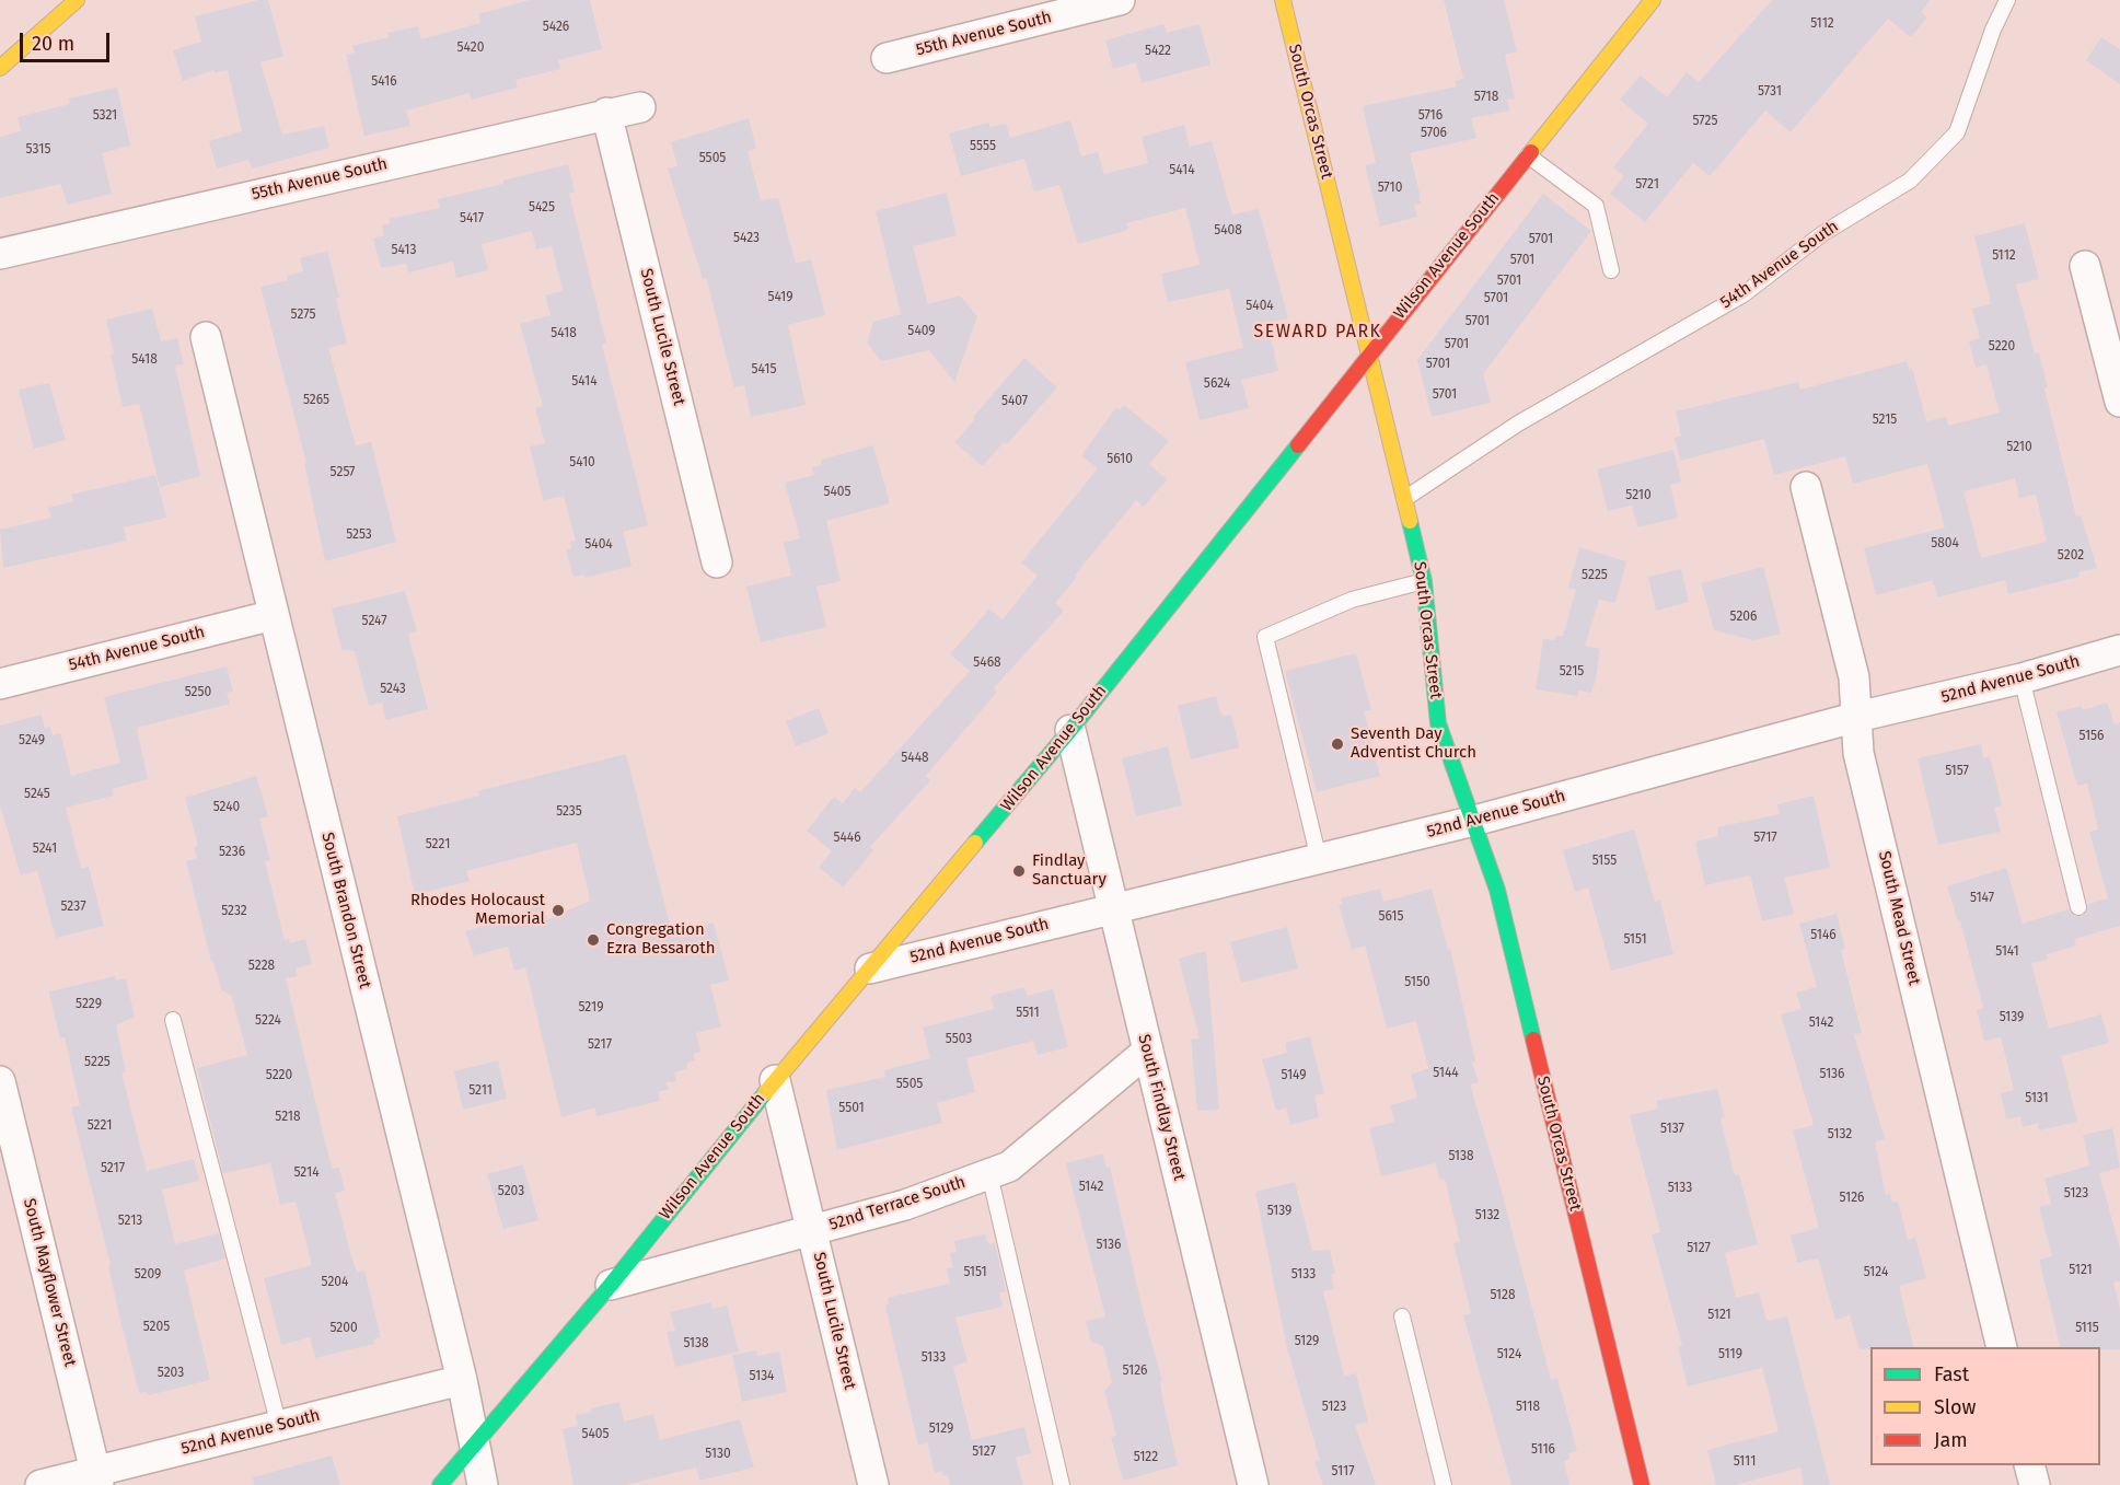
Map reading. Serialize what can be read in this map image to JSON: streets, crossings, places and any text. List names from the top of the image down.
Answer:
{
  "streets": {
    "main road": ["South Orcas Street", "Wilson Avenue South"],
    "street": [
      "55th Avenue South",
      "54th Avenue South",
      "South Lucile Street",
      "52nd Avenue South",
      "South Brandon Street",
      "South Mead Street",
      "South Findlay Street",
      "52nd Terrace South",
      "South Mayflower Street"
    ]
  },
  "crossings": [
    ["55th Avenue South", "South Lucile Street"],
    ["South Orcas Street", "Wilson Avenue South"],
    ["South Orcas Street", "54th Avenue South"],
    ["South Orcas Street", "52nd Avenue South"],
    ["Wilson Avenue South", "South Lucile Street"],
    ["Wilson Avenue South", "52nd Avenue South"],
    ["Wilson Avenue South", "South Brandon Street"],
    ["Wilson Avenue South", "South Findlay Street"],
    ["Wilson Avenue South", "52nd Terrace South"],
    ["54th Avenue South", "South Brandon Street"],
    ["South Lucile Street", "52nd Terrace South"],
    ["52nd Avenue South", "South Brandon Street"],
    ["52nd Avenue South", "South Mead Street"],
    ["52nd Avenue South", "South Findlay Street"],
    ["52nd Avenue South", "South Mayflower Street"],
    ["South Findlay Street", "52nd Terrace South"]
  ],
  "districts": ["SEWARD PARK"],
  "places": [
    "Seventh Day Adventist Church",
    "Findlay Sanctuary",
    "Rhodes Holocaust Memorial",
    "Congregation Ezra Bessaroth"
  ],
  "house_numbers": [
    "5112",
    "5426",
    "5420",
    "5422",
    "5416",
    "5731",
    "5718",
    "5321",
    "5716",
    "5725",
    "5706",
    "5555",
    "5315",
    "5505",
    "5414",
    "5721",
    "5710",
    "5425",
    "5417",
    "5408",
    "5423",
    "5701",
    "5413",
    "5112",
    "5701",
    "5701",
    "5419",
    "5701",
    "5404",
    "5275",
    "5701",
    "5409",
    "5418",
    "5701",
    "5220",
    "5418",
    "5701",
    "5415",
    "5414",
    "5624",
    "5701",
    "5265",
    "5407",
    "5215",
    "5210",
    "5610",
    "5410",
    "5257",
    "5405",
    "5210",
    "5253",
    "5804",
    "5404",
    "5202",
    "5225",
    "5206",
    "5247",
    "5468",
    "5215",
    "5243",
    "5250",
    "5156",
    "5249",
    "5448",
    "5157",
    "5245",
    "5240",
    "5235",
    "5446",
    "5717",
    "5221",
    "5241",
    "5236",
    "5155",
    "5147",
    "5237",
    "5232",
    "5615",
    "5146",
    "5151",
    "5141",
    "5228",
    "5150",
    "5229",
    "5219",
    "5511",
    "5139",
    "5224",
    "5142",
    "5503",
    "5217",
    "5225",
    "5144",
    "5136",
    "5220",
    "5149",
    "5505",
    "5211",
    "5131",
    "5501",
    "5218",
    "5221",
    "5137",
    "5132",
    "5138",
    "5217",
    "5214",
    "5142",
    "5133",
    "5203",
    "5123",
    "5126",
    "5139",
    "5132",
    "5213",
    "5136",
    "5127",
    "5121",
    "5151",
    "5124",
    "5209",
    "5133",
    "5204",
    "5128",
    "5121",
    "5205",
    "5200",
    "5115",
    "5129",
    "5138",
    "5124",
    "5119",
    "5133",
    "5126",
    "5203",
    "5134",
    "5123",
    "5118",
    "5129",
    "5405",
    "5116",
    "5127",
    "5130",
    "5122",
    "5111",
    "5117"
  ],
  "legend": ["Fast", "Slow", "Jam"],
  "scale_bar": "20 m"
}
